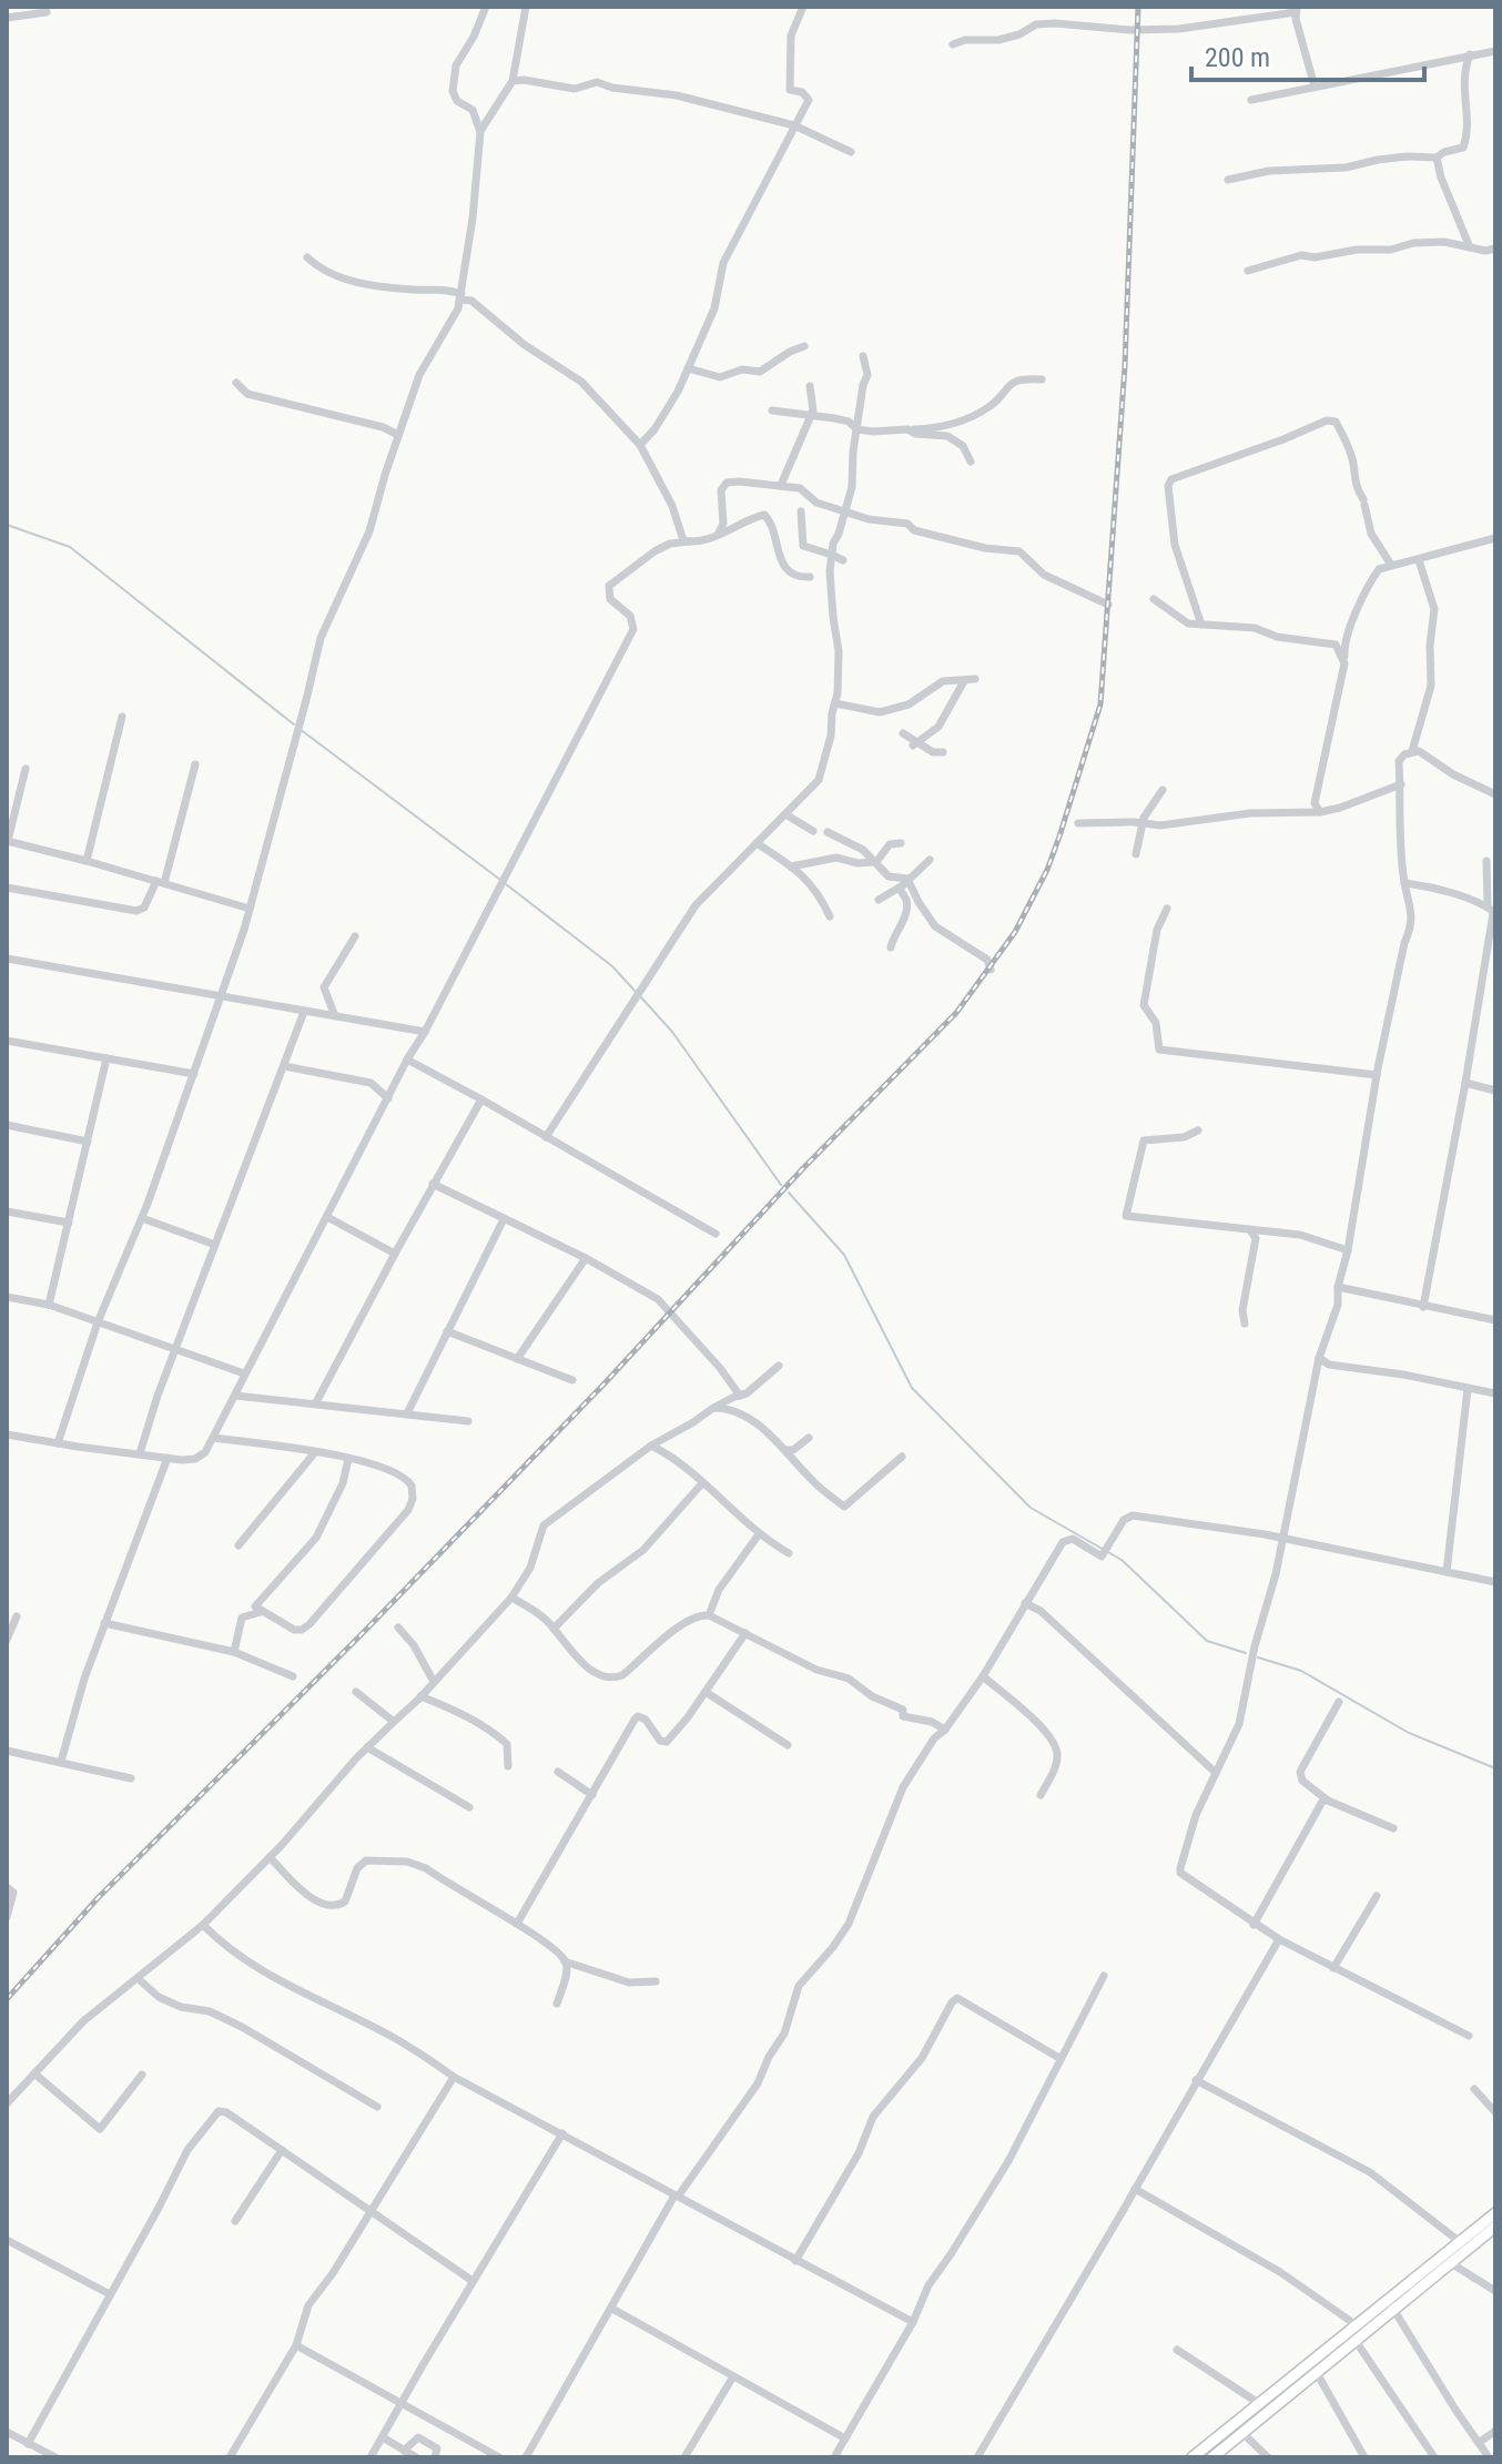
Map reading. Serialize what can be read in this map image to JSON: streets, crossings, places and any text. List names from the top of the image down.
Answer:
{
  "scale_bar": "200 m"
}
